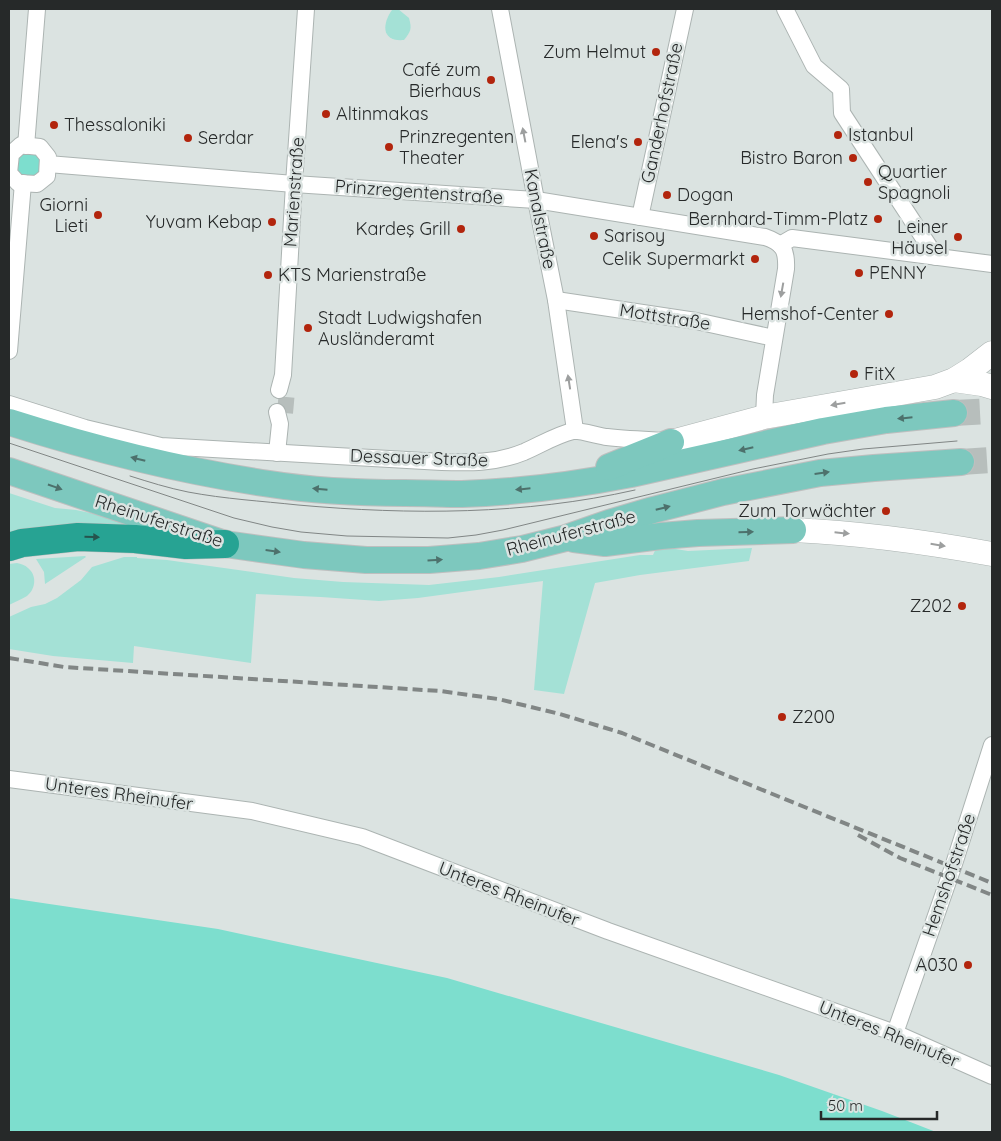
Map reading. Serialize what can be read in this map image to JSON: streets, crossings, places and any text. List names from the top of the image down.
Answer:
{
  "streets": {
    "main road": ["Rheinuferstraße"],
    "street": [
      "Ganderhofstraße",
      "Marienstraße",
      "Prinzregentenstraße",
      "Kanalstraße",
      "Mottstraße",
      "Dessauer Straße",
      "Unteres Rheinufer",
      "Hemshofstraße"
    ]
  },
  "crossings": [
    ["Ganderhofstraße", "Prinzregentenstraße"],
    ["Marienstraße", "Prinzregentenstraße"],
    ["Prinzregentenstraße", "Kanalstraße"],
    ["Kanalstraße", "Mottstraße"],
    ["Kanalstraße", "Dessauer Straße"],
    ["Unteres Rheinufer", "Hemshofstraße"]
  ],
  "one_way": ["Kanalstraße"],
  "places": [
    "Zum Helmut",
    "Café zum Bierhaus",
    "Altinmakas",
    "Thessaloniki",
    "Istanbul",
    "Serdar",
    "Elena's",
    "Prinzregenten Theater",
    "Bistro Baron",
    "Quartier Spagnoli",
    "Dogan",
    "Giorni Lieti",
    "Bernhard-Timm-Platz",
    "Yuvam Kebap",
    "Kardeş Grill",
    "Sarisoy",
    "Leiner Häusel",
    "Celik Supermarkt",
    "PENNY",
    "KTS Marienstraße",
    "Hemshof-Center",
    "Stadt Ludwigshafen Ausländeramt",
    "FitX",
    "Zum Torwächter",
    "Z202",
    "Z200",
    "A030"
  ],
  "scale_bar": "50 m"
}
